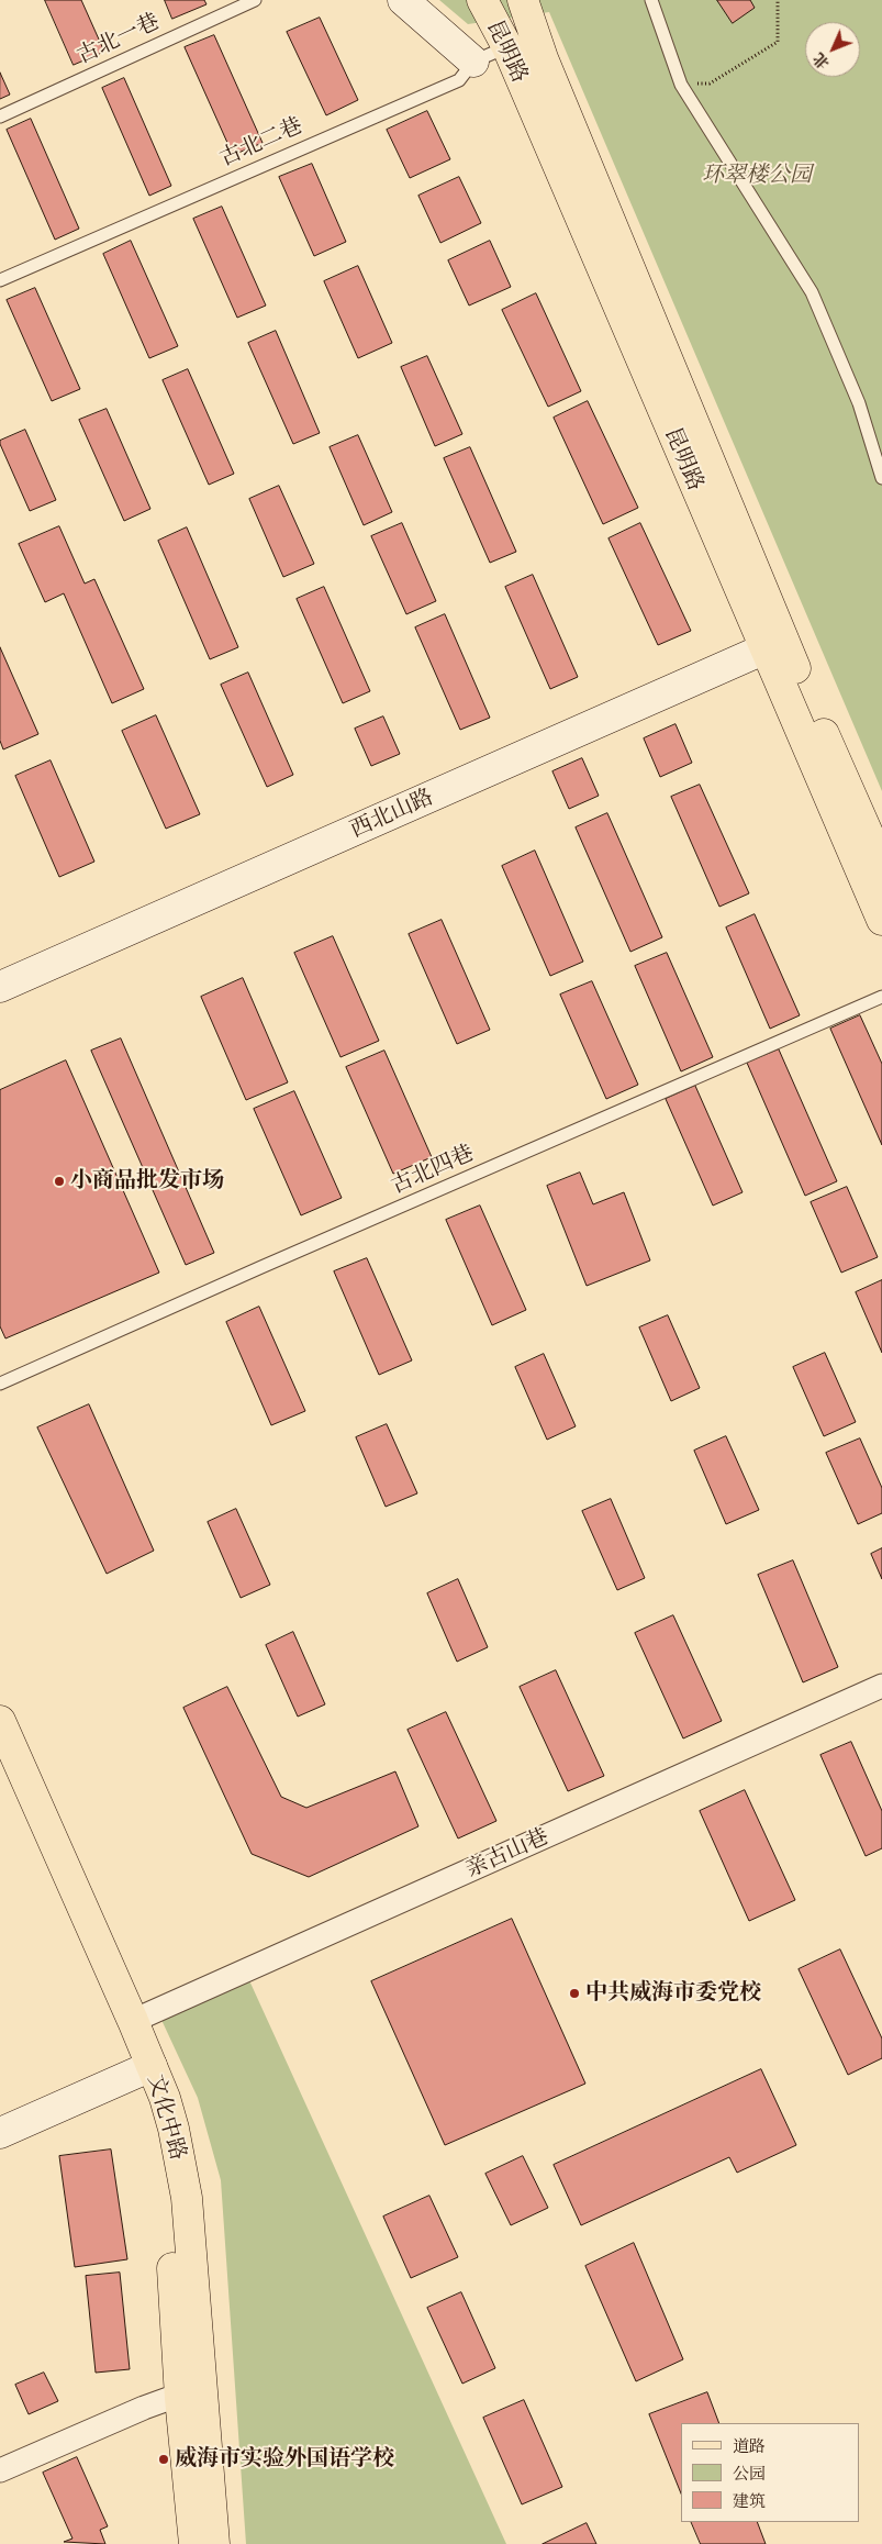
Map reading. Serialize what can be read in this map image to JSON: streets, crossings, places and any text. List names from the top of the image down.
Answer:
{
  "streets": {
    "main road": ["昆明路", "西北山路", "文化中路"],
    "street": ["亲古山巷"],
    "lane": ["古北一巷", "古北二巷", "古北四巷"]
  },
  "crossings": [
    ["昆明路", "古北二巷"],
    ["昆明路", "西北山路"],
    ["亲古山巷", "文化中路"]
  ],
  "parks": ["环翠楼公园"],
  "places": ["小商品批发市场", "中共威海市委党校", "威海市实验外国语学校"],
  "legend": ["道路", "公园", "建筑"],
  "north": "bottom left"
}
